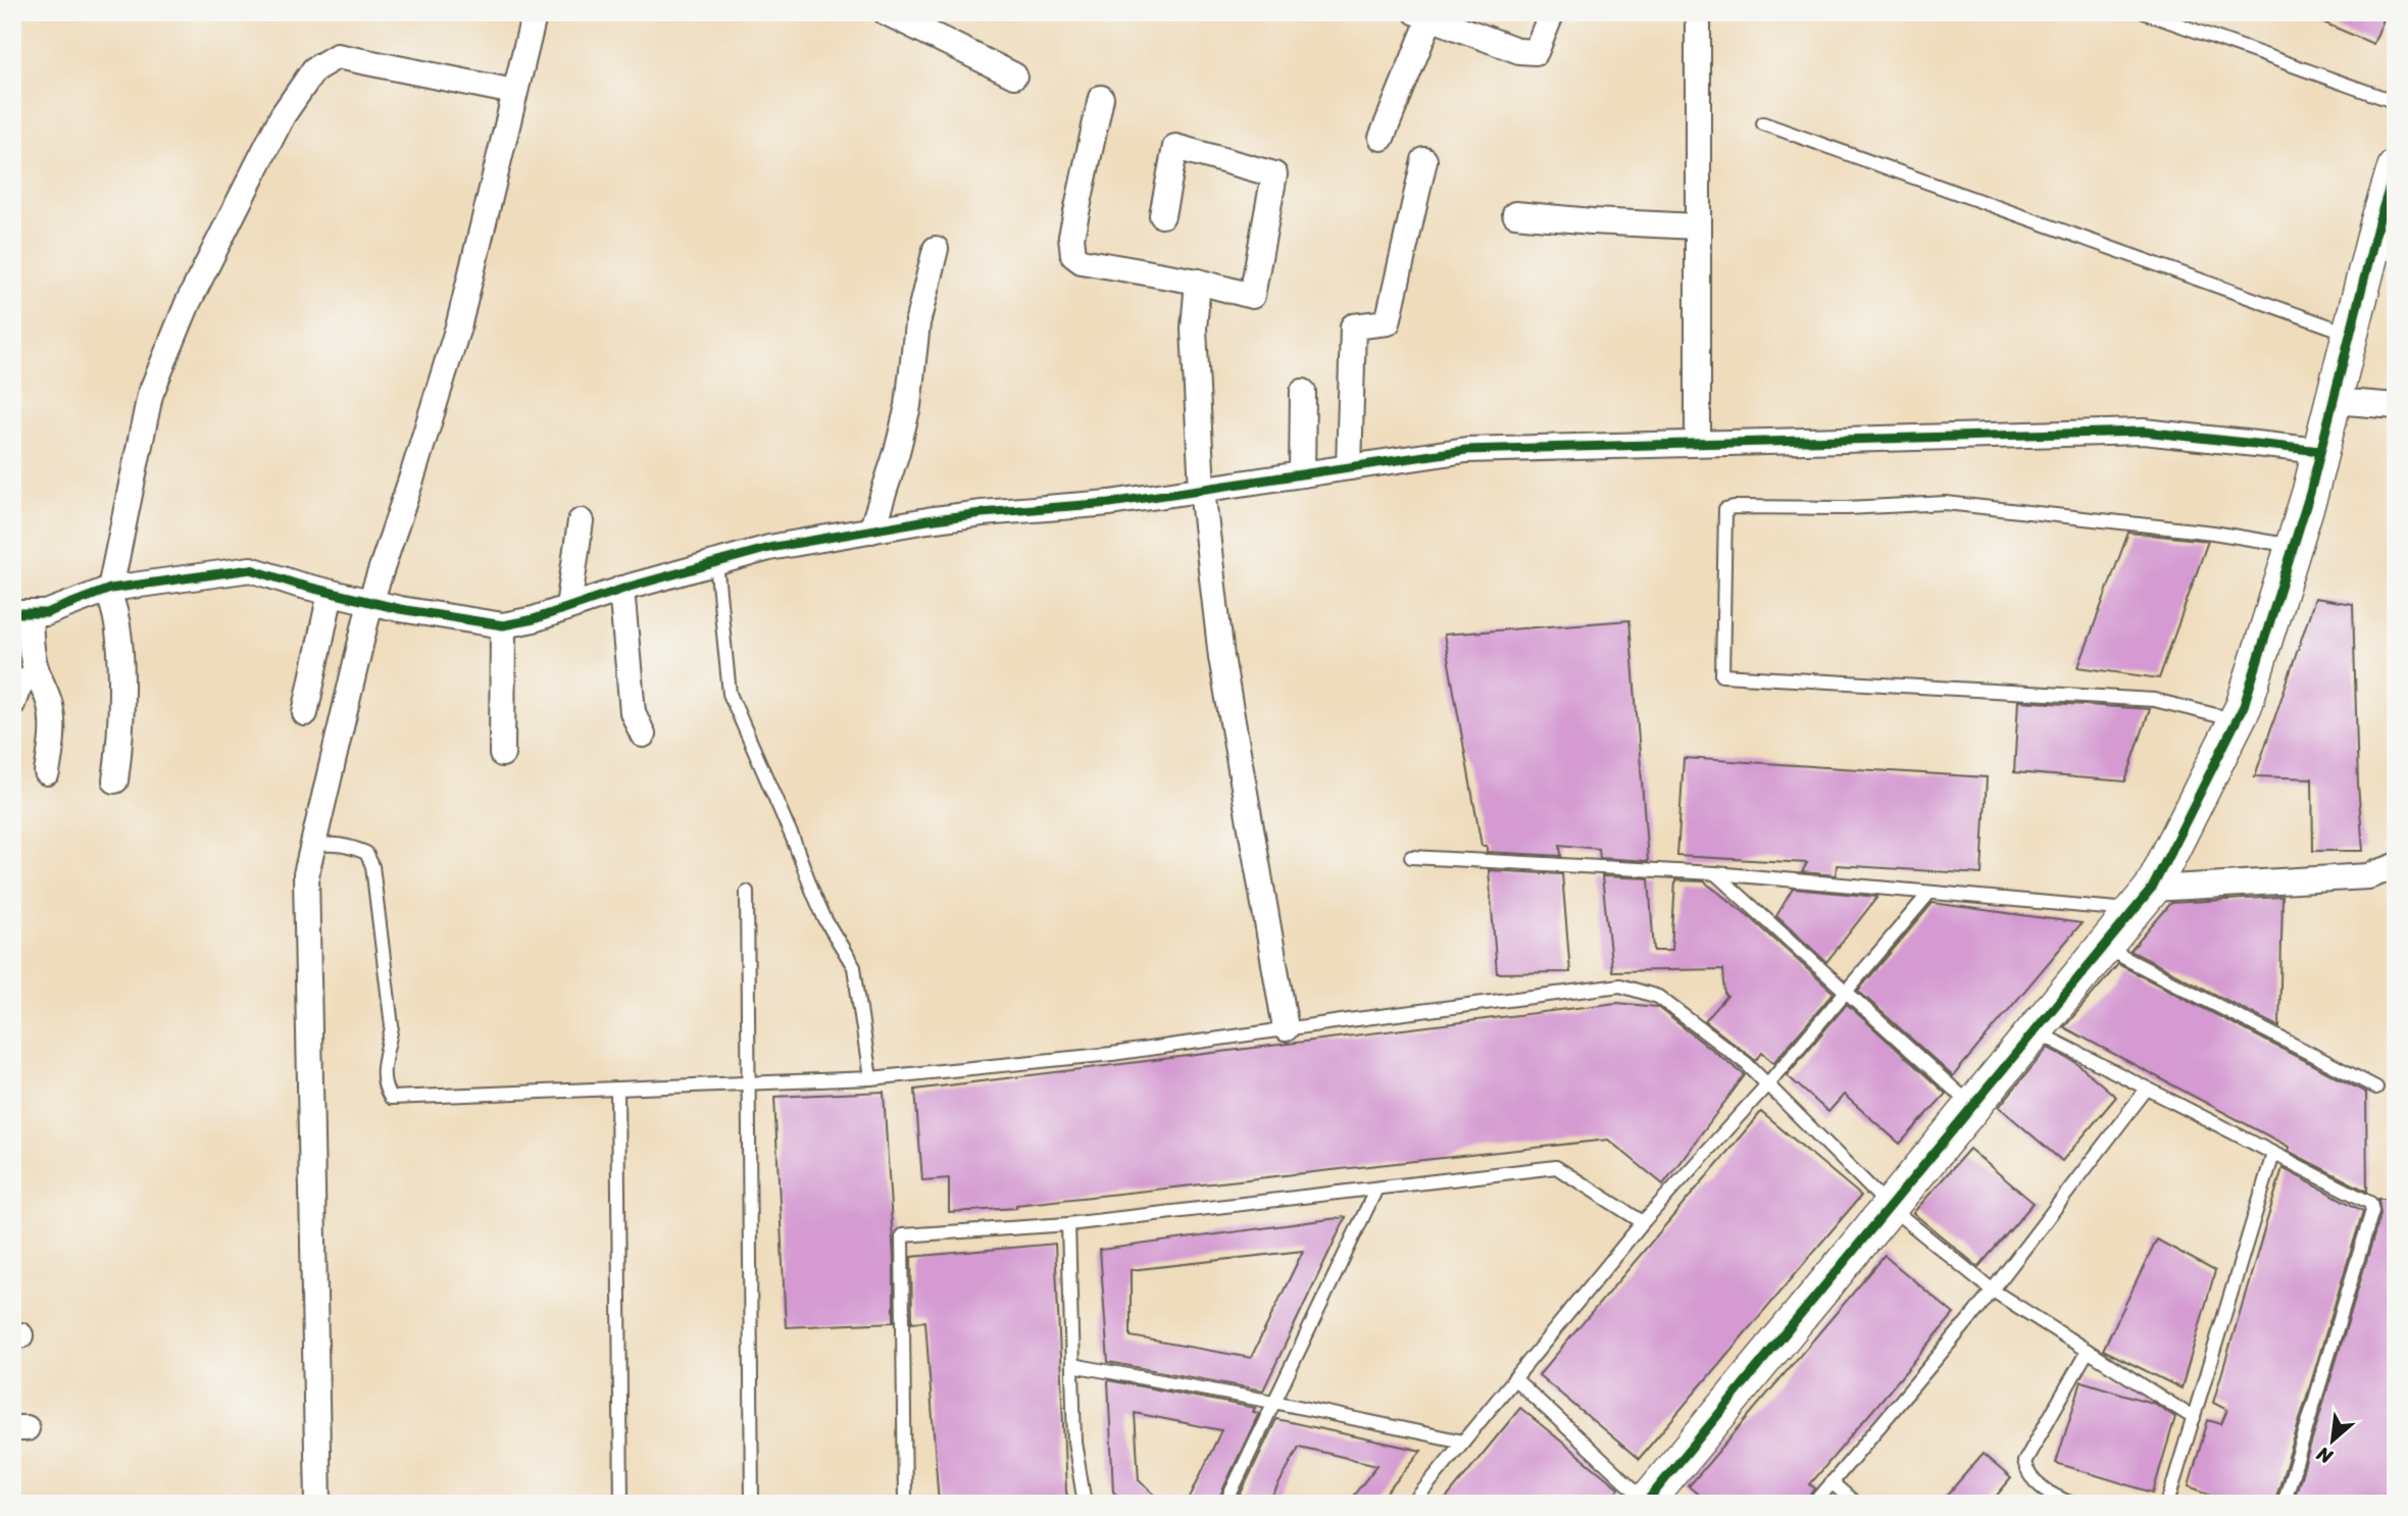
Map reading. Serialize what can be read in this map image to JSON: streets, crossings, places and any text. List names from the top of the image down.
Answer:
{
  "north": "bottom left"
}
